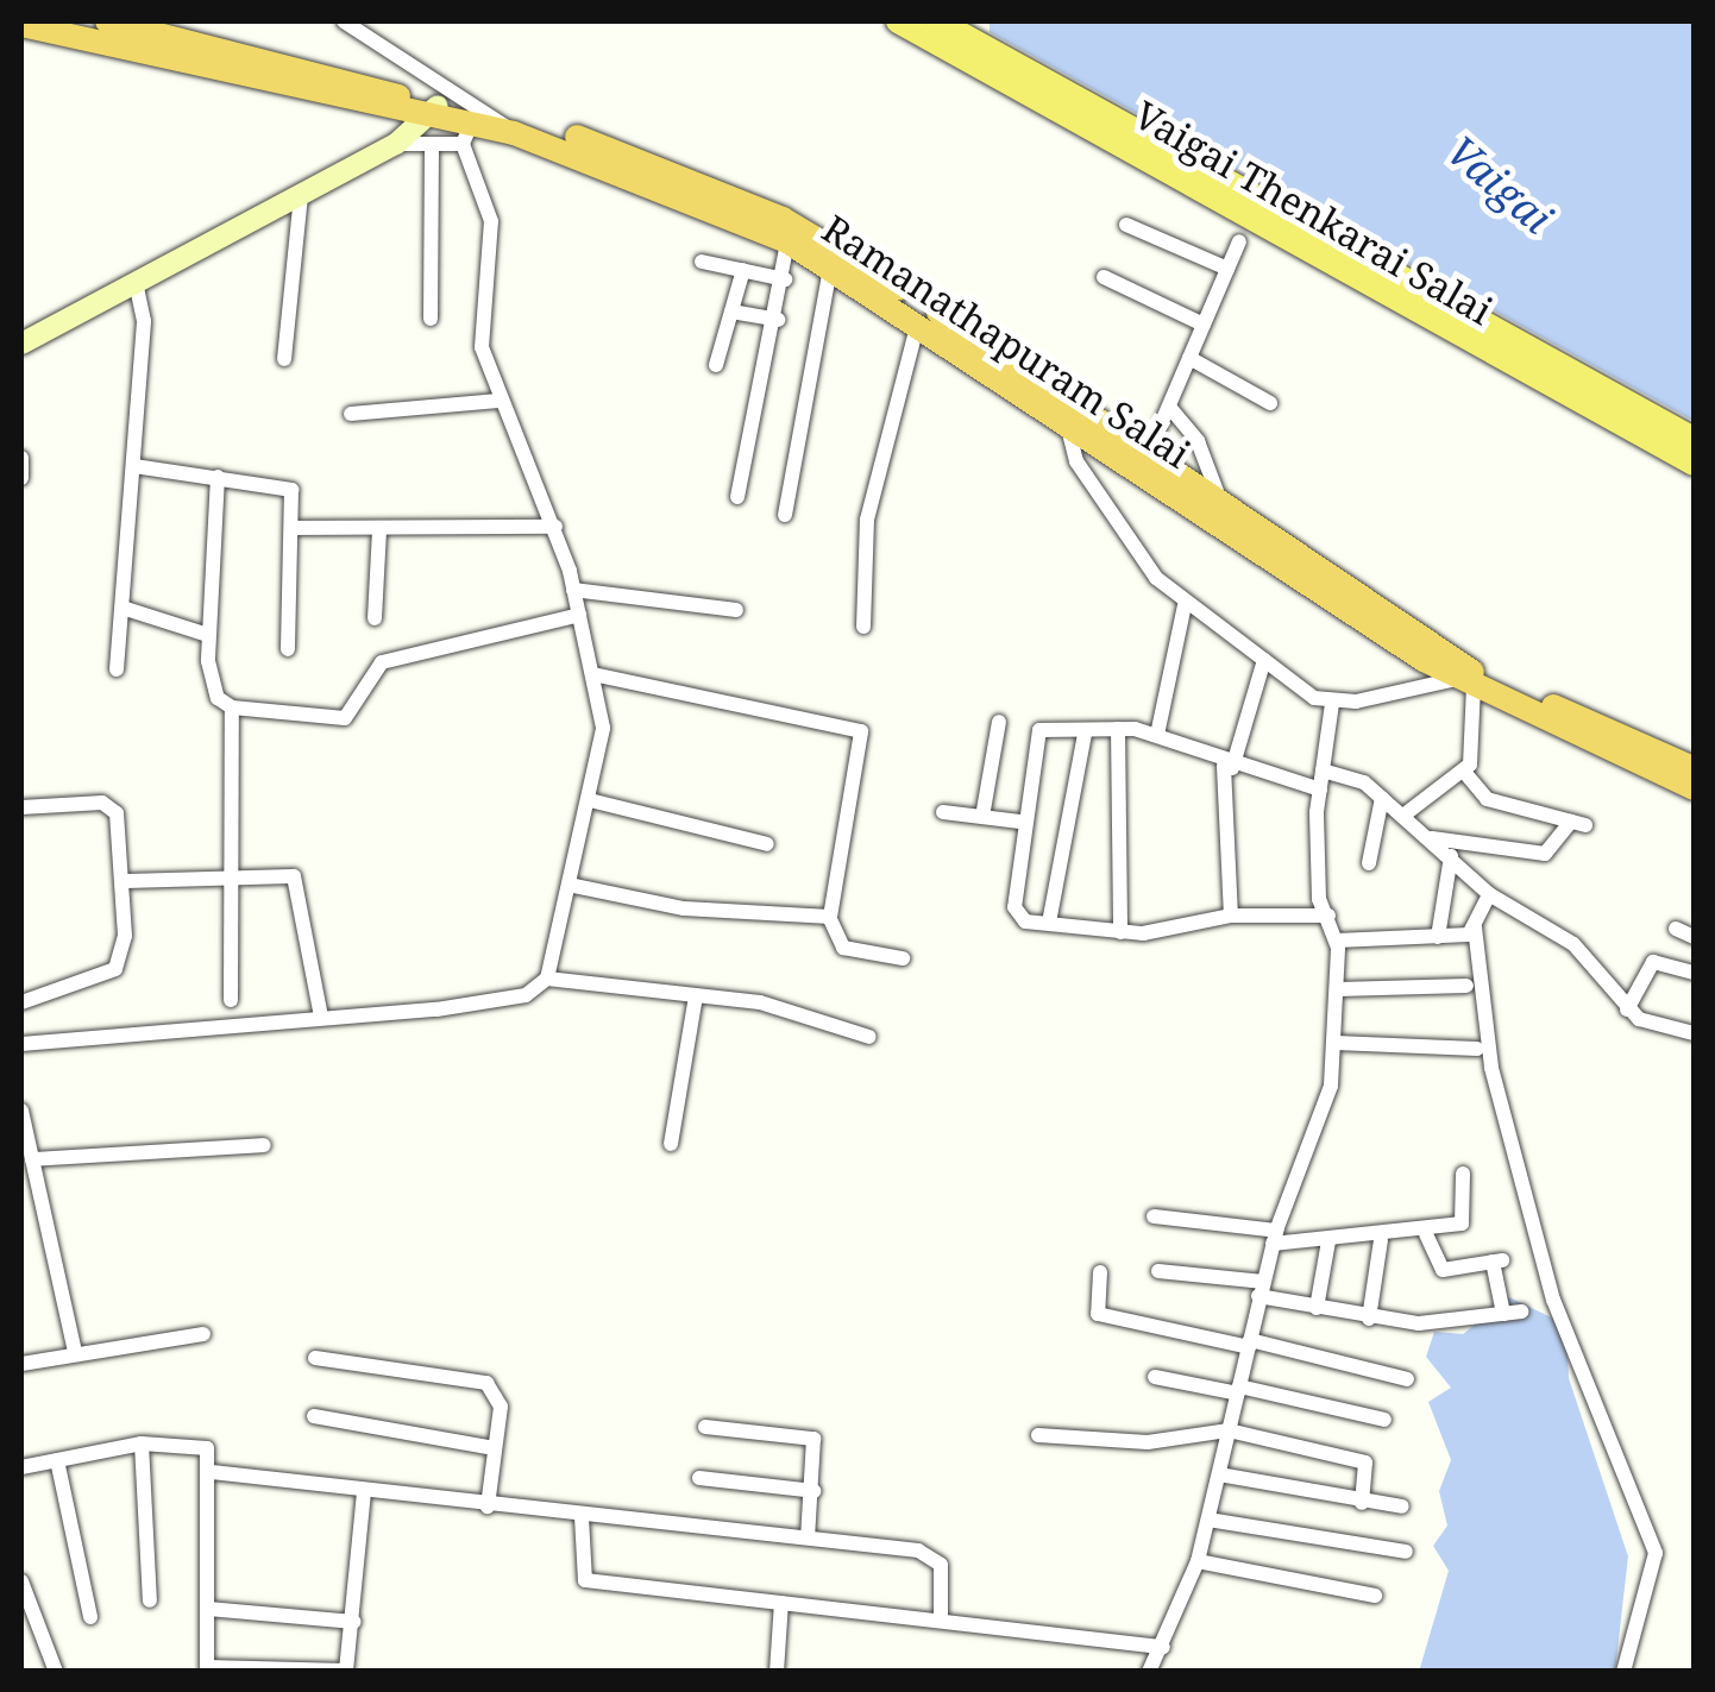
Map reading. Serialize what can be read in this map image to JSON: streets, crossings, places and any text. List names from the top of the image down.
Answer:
{
  "streets": {
    "highway": ["Ramanathapuram Salai"],
    "main road": ["Vaigai Thenkarai Salai"]
  },
  "water": ["Vaigai"]
}
